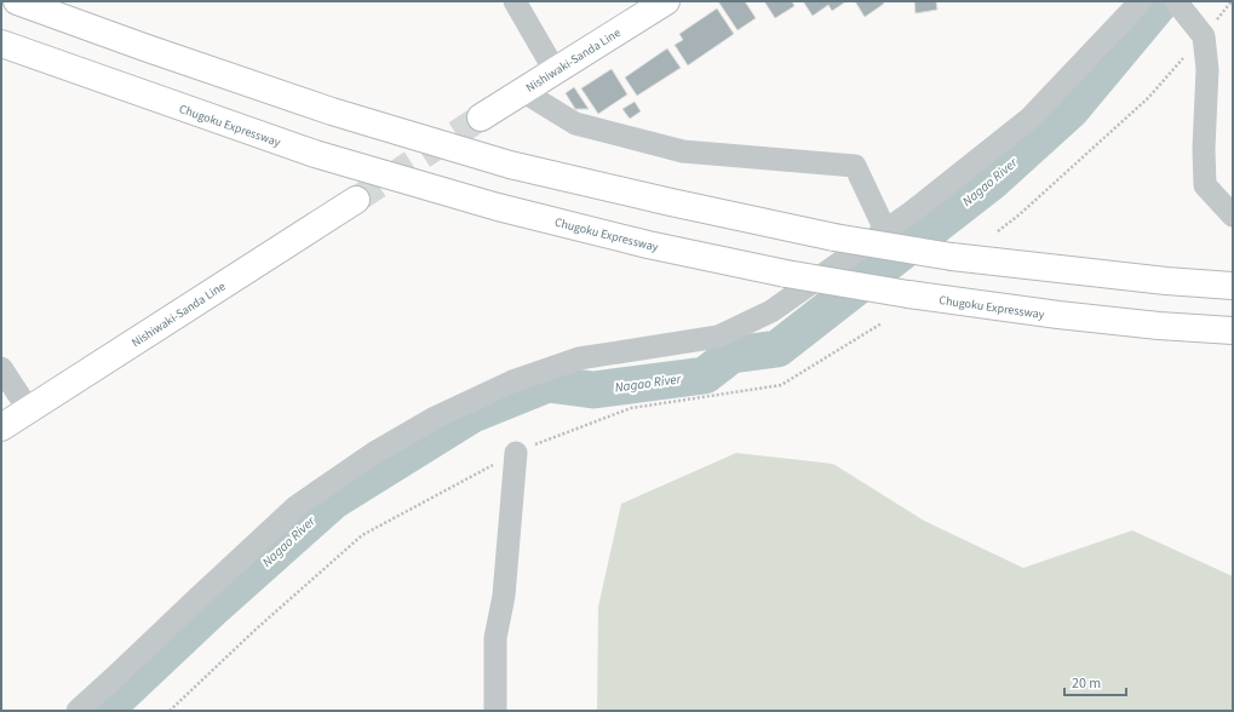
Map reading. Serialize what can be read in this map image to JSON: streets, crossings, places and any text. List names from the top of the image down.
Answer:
{
  "streets": {
    "main road": ["Nishiwaki-Sanda Line", "Chugoku Expressway"]
  },
  "water": ["Nagao River"],
  "scale_bar": "20 m"
}
